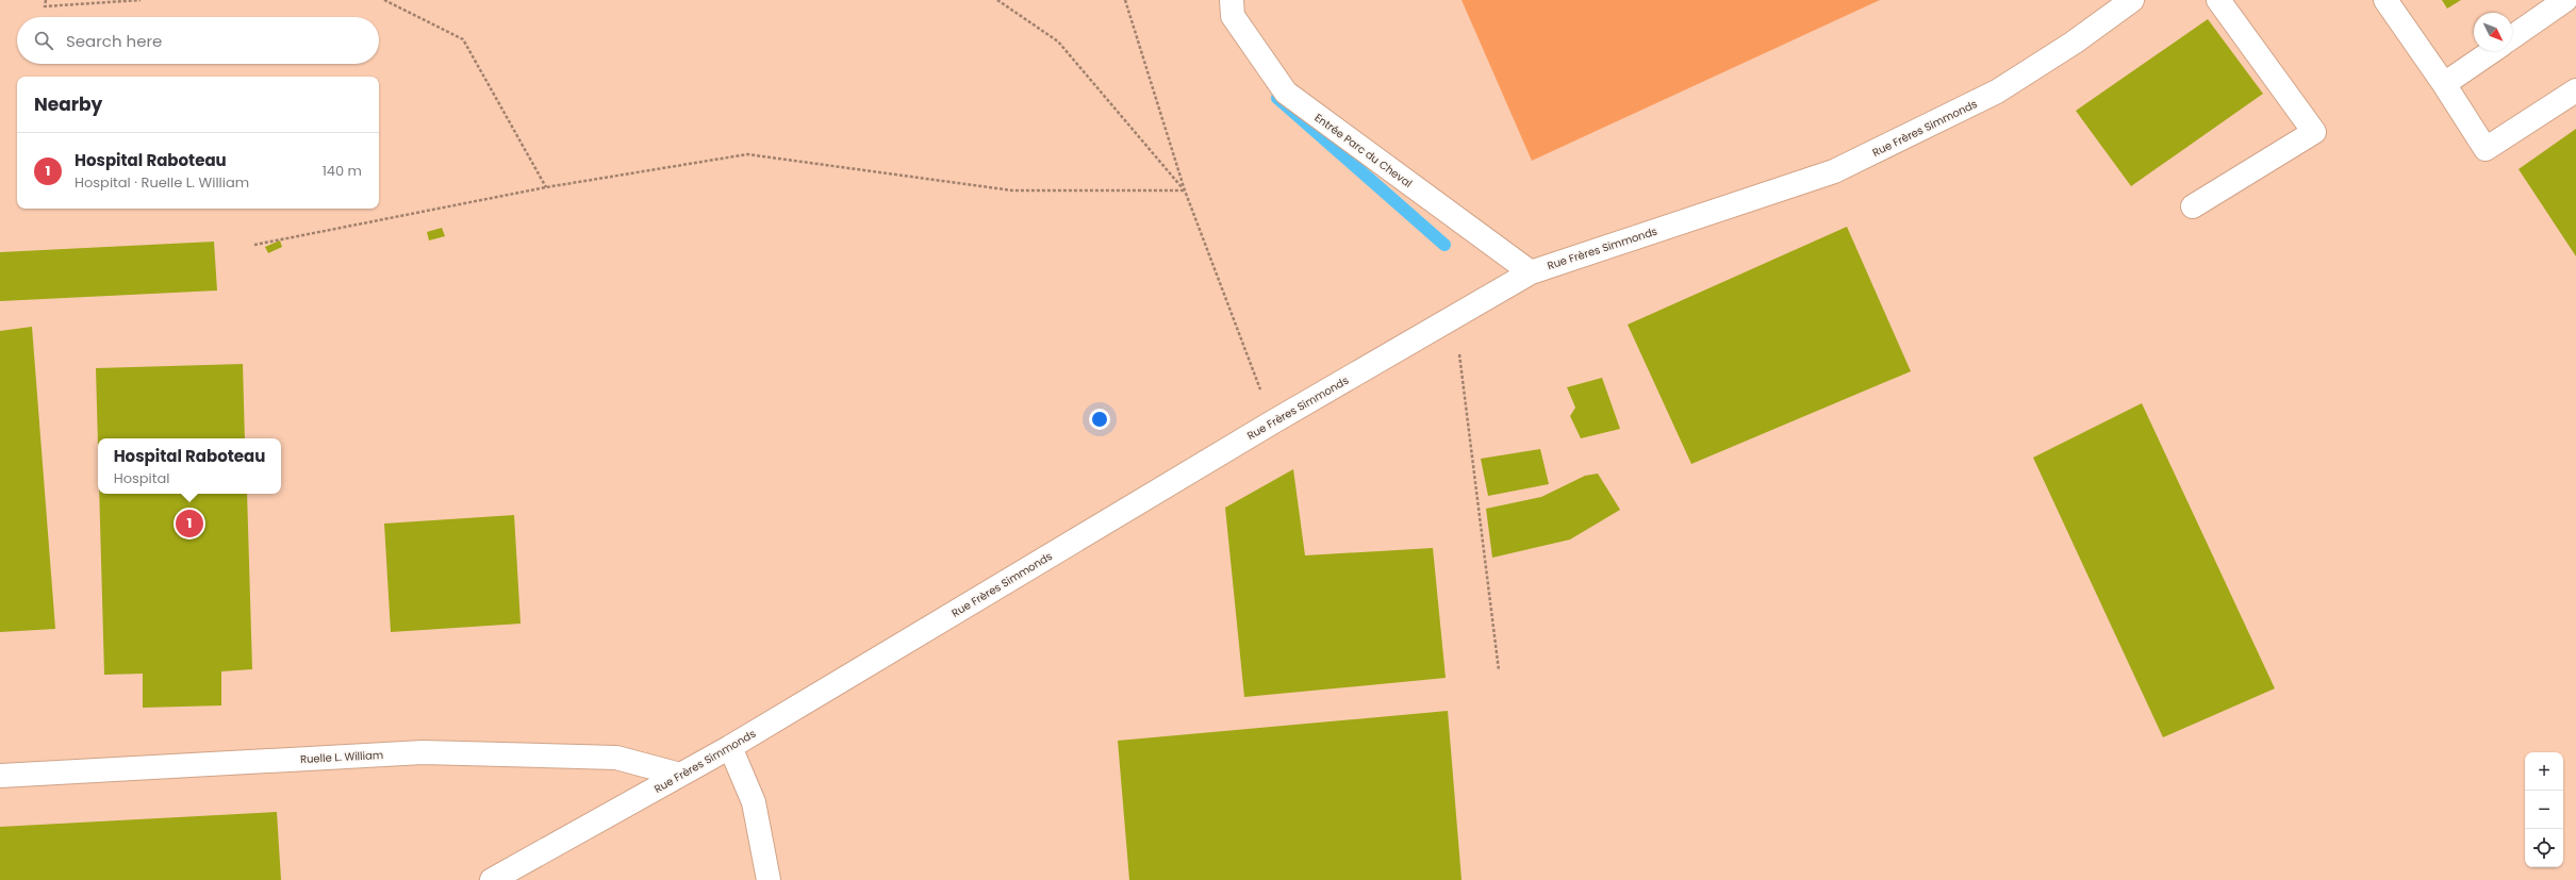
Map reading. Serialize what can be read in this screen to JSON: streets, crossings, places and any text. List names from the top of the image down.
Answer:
{
  "streets": {
    "street": ["Rue Frères Simmonds", "Entrée Parc du Cheval", "Ruelle L. William"]
  },
  "crossings": [
    ["Rue Frères Simmonds", "Entrée Parc du Cheval"],
    ["Rue Frères Simmonds", "Ruelle L. William"]
  ],
  "north": "bottom right",
  "page": {
    "search": "Search here",
    "heading": "Nearby",
    "list": [
      {
        "mark": "1",
        "name": "Hospital Raboteau",
        "note": "Hospital · Ruelle L. William",
        "value": "140 m"
      }
    ],
    "popup": ["Hospital Raboteau", "Hospital"],
    "pins": "1",
    "map_buttons": ["+", "−"]
  }
}
